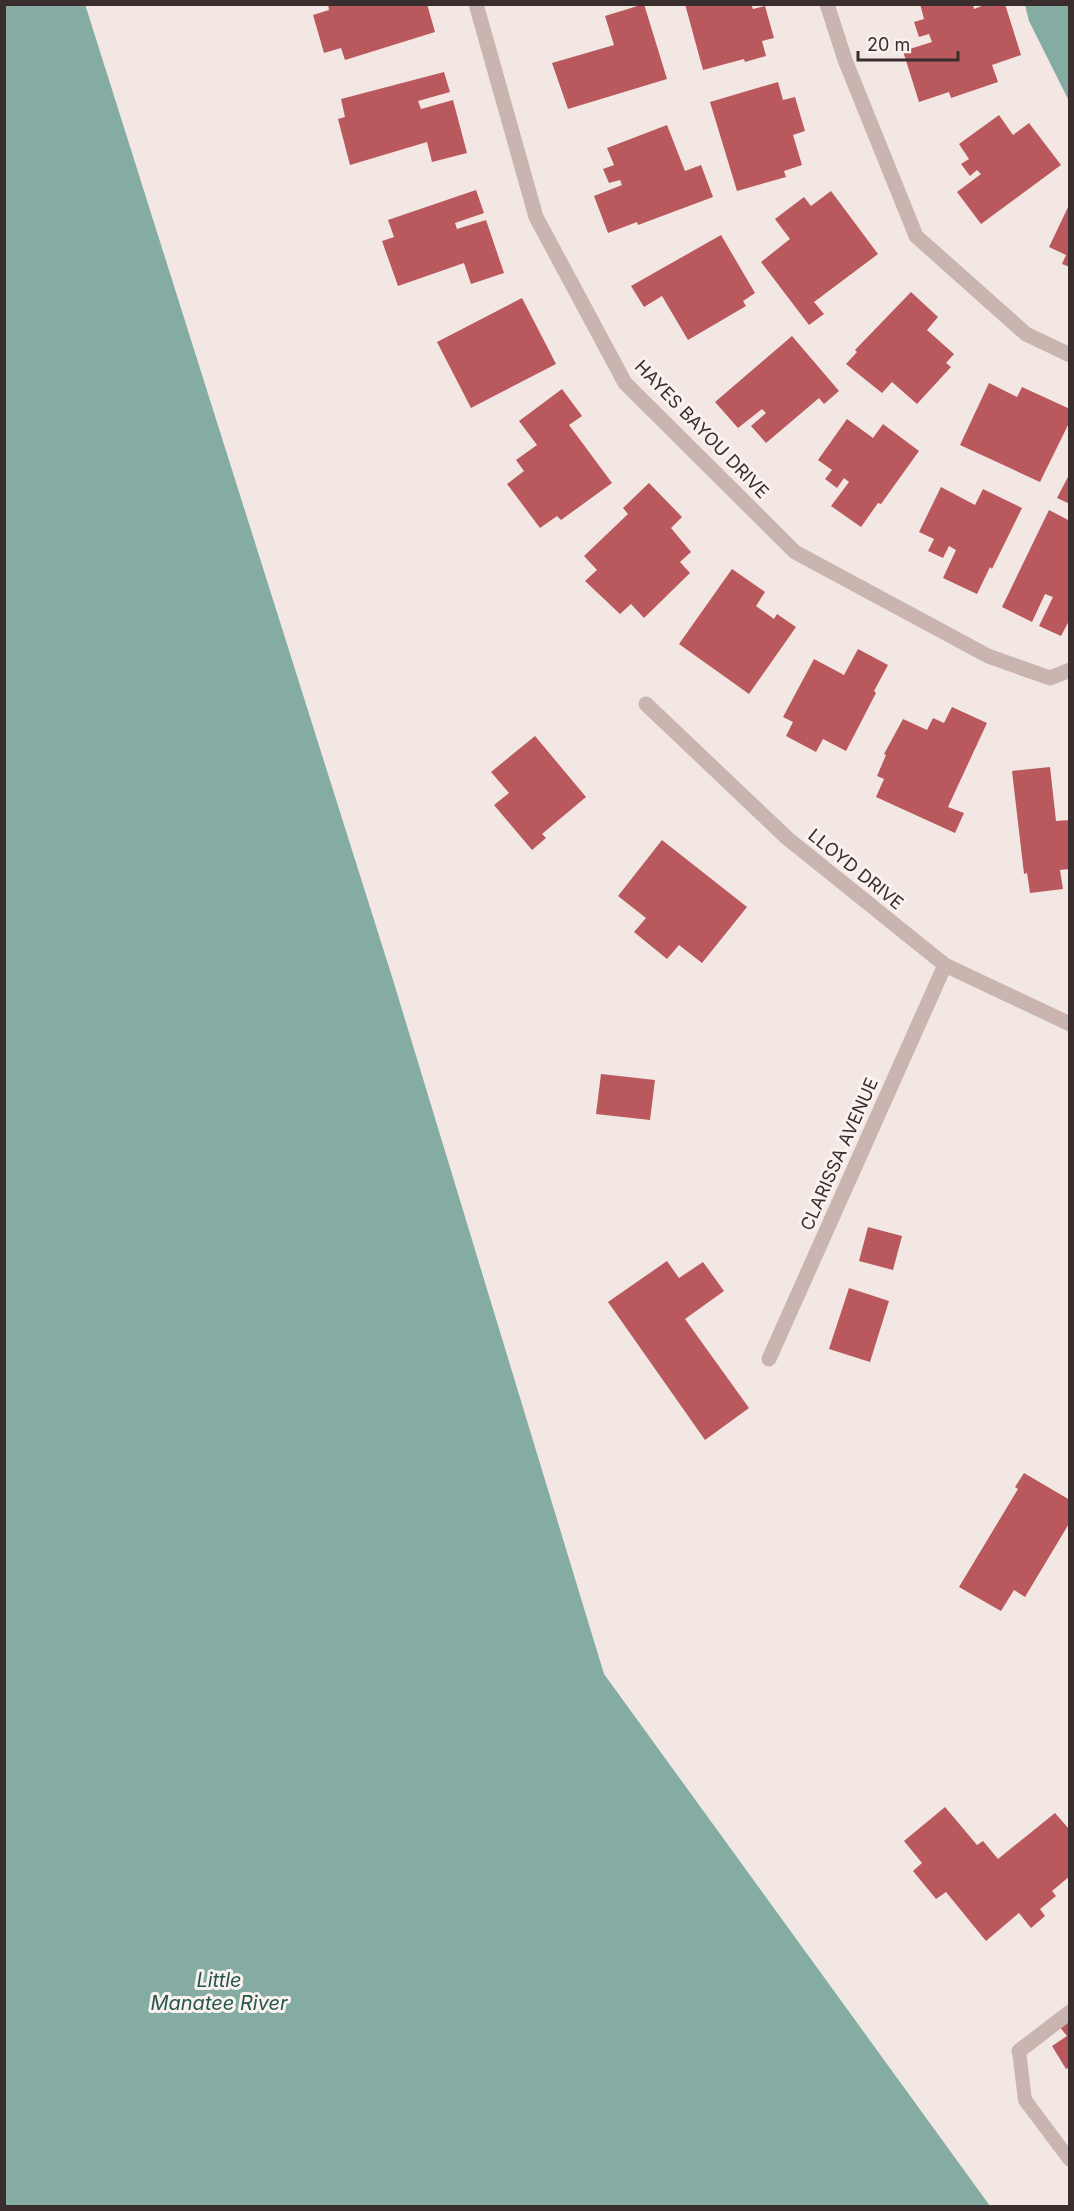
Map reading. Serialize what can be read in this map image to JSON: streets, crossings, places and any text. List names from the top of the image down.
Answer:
{
  "streets": {
    "street": ["HAYES BAYOU DRIVE", "LLOYD DRIVE", "CLARISSA AVENUE"]
  },
  "crossings": [
    ["LLOYD DRIVE", "CLARISSA AVENUE"]
  ],
  "water": ["Little Manatee River"],
  "scale_bar": "20 m"
}
